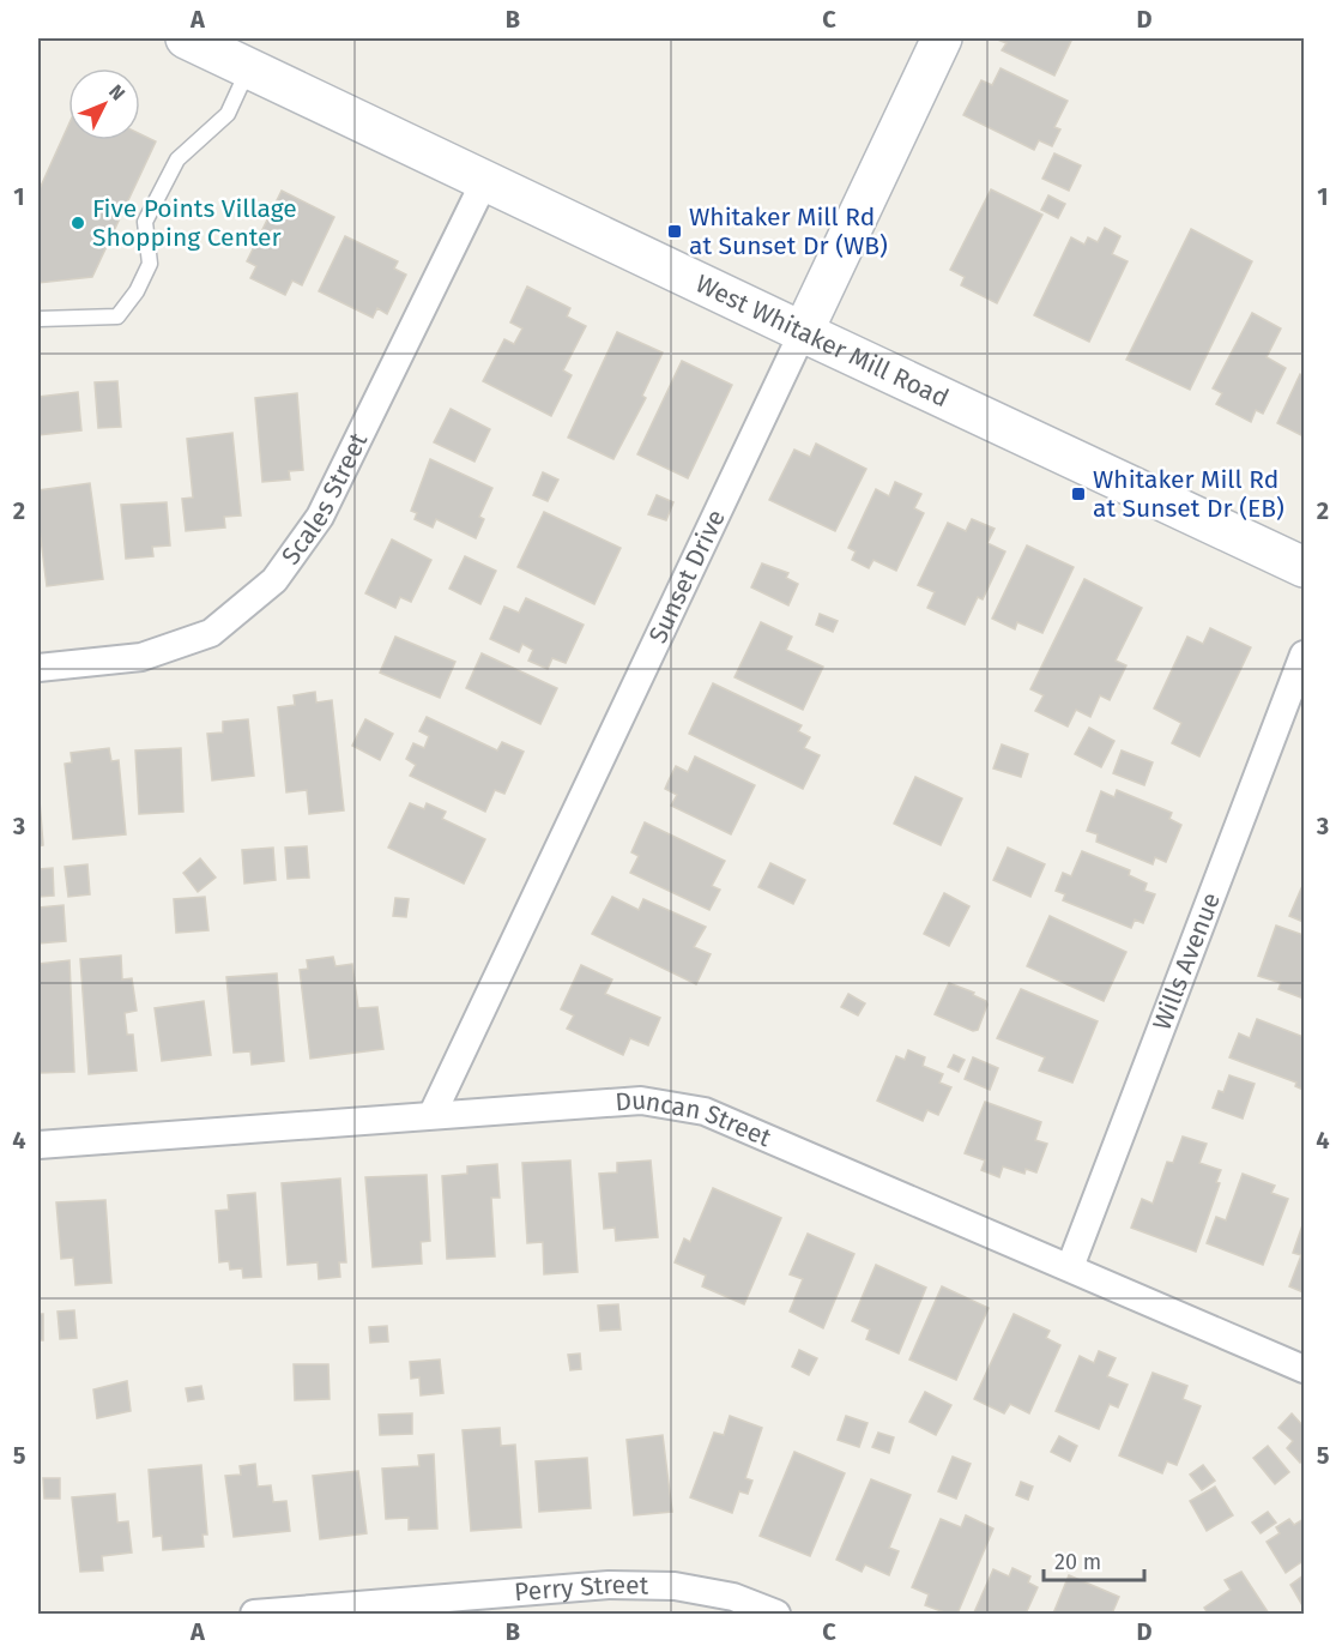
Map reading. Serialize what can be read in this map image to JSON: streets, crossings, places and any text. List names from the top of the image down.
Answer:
{
  "streets": {
    "main road": ["West Whitaker Mill Road", "Sunset Drive"],
    "street": [
      "Scales Street",
      "Wills Avenue",
      "Duncan Street",
      "Perry Street"
    ]
  },
  "crossings": [
    ["West Whitaker Mill Road", "Scales Street"],
    ["West Whitaker Mill Road", "Sunset Drive"],
    ["Sunset Drive", "Duncan Street"],
    ["Wills Avenue", "Duncan Street"]
  ],
  "places": {
    "other": ["Five Points Village Shopping Center"],
    "transit": ["Whitaker Mill Rd at Sunset Dr (WB)", "Whitaker Mill Rd at Sunset Dr (EB)"]
  },
  "scale_bar": "20 m",
  "north": "top right",
  "grid": {
    "columns": [
      "A",
      "B",
      "C",
      "D"
    ],
    "rows": [
      "1",
      "2",
      "3",
      "4",
      "5"
    ]
  }
}
